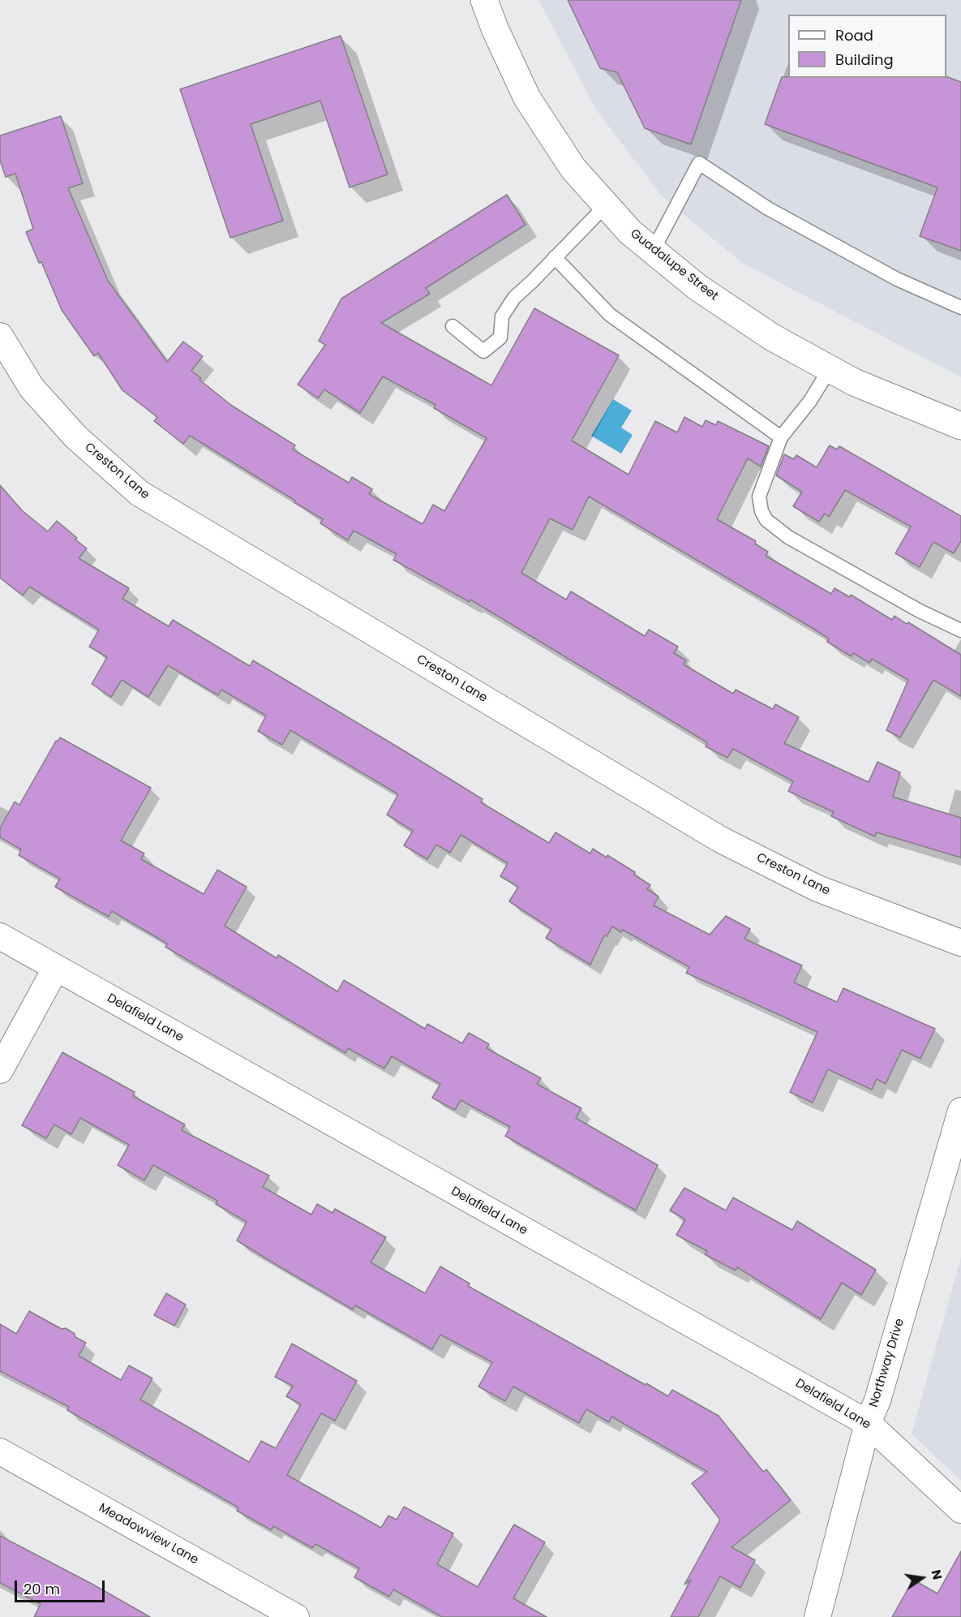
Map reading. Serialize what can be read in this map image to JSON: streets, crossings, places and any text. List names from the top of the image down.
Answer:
{
  "streets": {
    "street": [
      "Guadalupe Street",
      "Creston Lane",
      "Delafield Lane",
      "Northway Drive",
      "Meadowview Lane"
    ]
  },
  "crossings": [
    ["Delafield Lane", "Northway Drive"]
  ],
  "legend": ["Road", "Building"],
  "scale_bar": "20 m",
  "north": "right"
}
